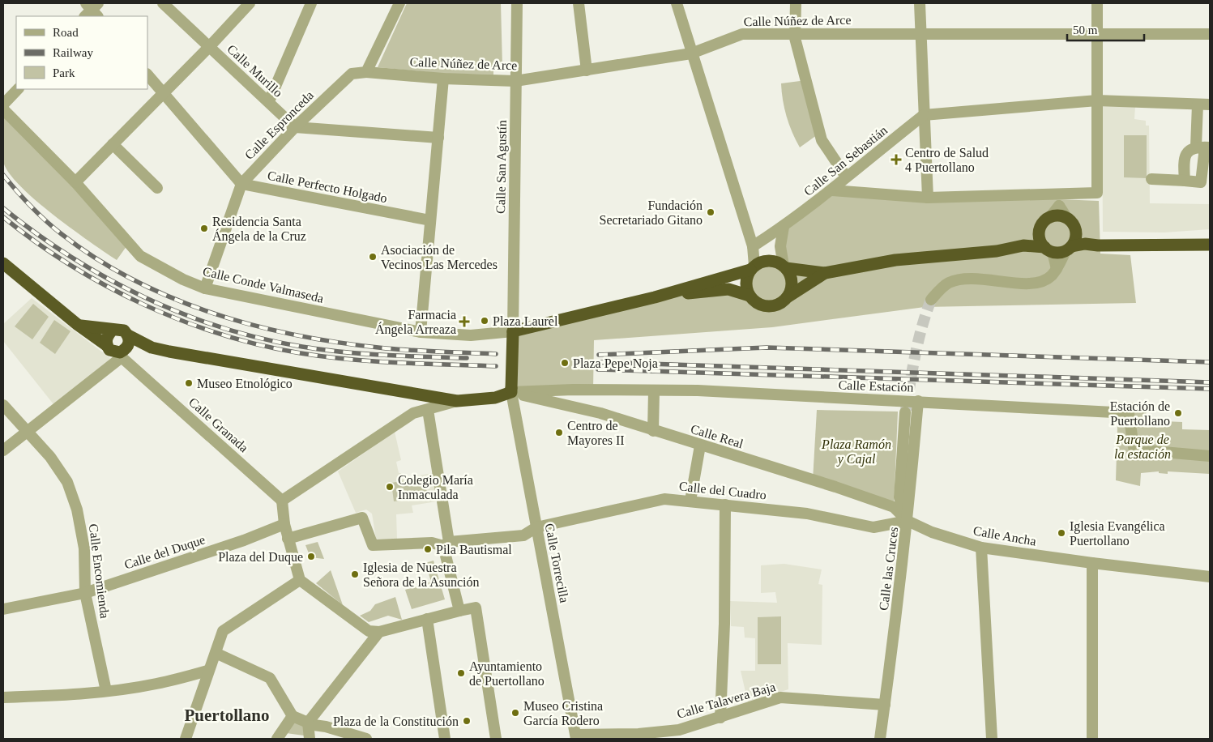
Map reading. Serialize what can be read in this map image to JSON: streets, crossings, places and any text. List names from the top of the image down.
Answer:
{
  "streets": {
    "street": [
      "Calle Núñez de Arce",
      "Calle Murillo",
      "Calle Espronceda",
      "Calle San Sebastián",
      "Calle San Agustín",
      "Calle Perfecto Holgado",
      "Calle Conde Valmaseda",
      "Calle Estación",
      "Calle Granada",
      "Calle Real",
      "Calle del Cuadro",
      "Calle Ancha",
      "Calle del Duque",
      "Calle Torrecilla",
      "Calle las Cruces",
      "Calle Encomienda",
      "Calle Talavera Baja"
    ]
  },
  "crossings": [
    ["Calle Núñez de Arce", "Calle Espronceda"],
    ["Calle Núñez de Arce", "Calle San Agustín"],
    ["Calle Murillo", "Calle Espronceda"],
    ["Calle Espronceda", "Calle Perfecto Holgado"],
    ["Calle Espronceda", "Calle Conde Valmaseda"],
    ["Calle San Agustín", "Calle Conde Valmaseda"],
    ["Calle Estación", "Calle Real"],
    ["Calle Estación", "Calle Torrecilla"],
    ["Calle Estación", "Calle las Cruces"],
    ["Calle Real", "Calle del Cuadro"],
    ["Calle Real", "Calle Ancha"],
    ["Calle Real", "Calle Torrecilla"],
    ["Calle Real", "Calle las Cruces"],
    ["Calle del Cuadro", "Calle Ancha"],
    ["Calle del Cuadro", "Calle Torrecilla"],
    ["Calle del Cuadro", "Calle las Cruces"],
    ["Calle Ancha", "Calle las Cruces"],
    ["Calle del Duque", "Calle Encomienda"],
    ["Calle Torrecilla", "Calle Talavera Baja"],
    ["Calle las Cruces", "Calle Talavera Baja"]
  ],
  "districts": ["Puertollano"],
  "parks": ["Parque de la estación", "Plaza Ramón y Cajal"],
  "places": {
    "health": ["Centro de Salud 4 Puertollano", "Farmacia Ángela Arreaza"],
    "other": [
      "Fundación Secretariado Gitano",
      "Residencia Santa Ángela de la Cruz",
      "Asociación de Vecinos Las Mercedes",
      "Plaza Laurel",
      "Plaza Pepe Noja",
      "Museo Etnológico",
      "Estación de Puertollano",
      "Centro de Mayores II",
      "Colegio María Inmaculada",
      "Iglesia Evangélica Puertollano",
      "Pila Bautismal",
      "Plaza del Duque",
      "Iglesia de Nuestra Señora de la Asunción",
      "Ayuntamiento de Puertollano",
      "Museo Cristina García Rodero",
      "Plaza de la Constitución"
    ]
  },
  "legend": ["Road", "Railway", "Park"],
  "scale_bar": "50 m"
}
